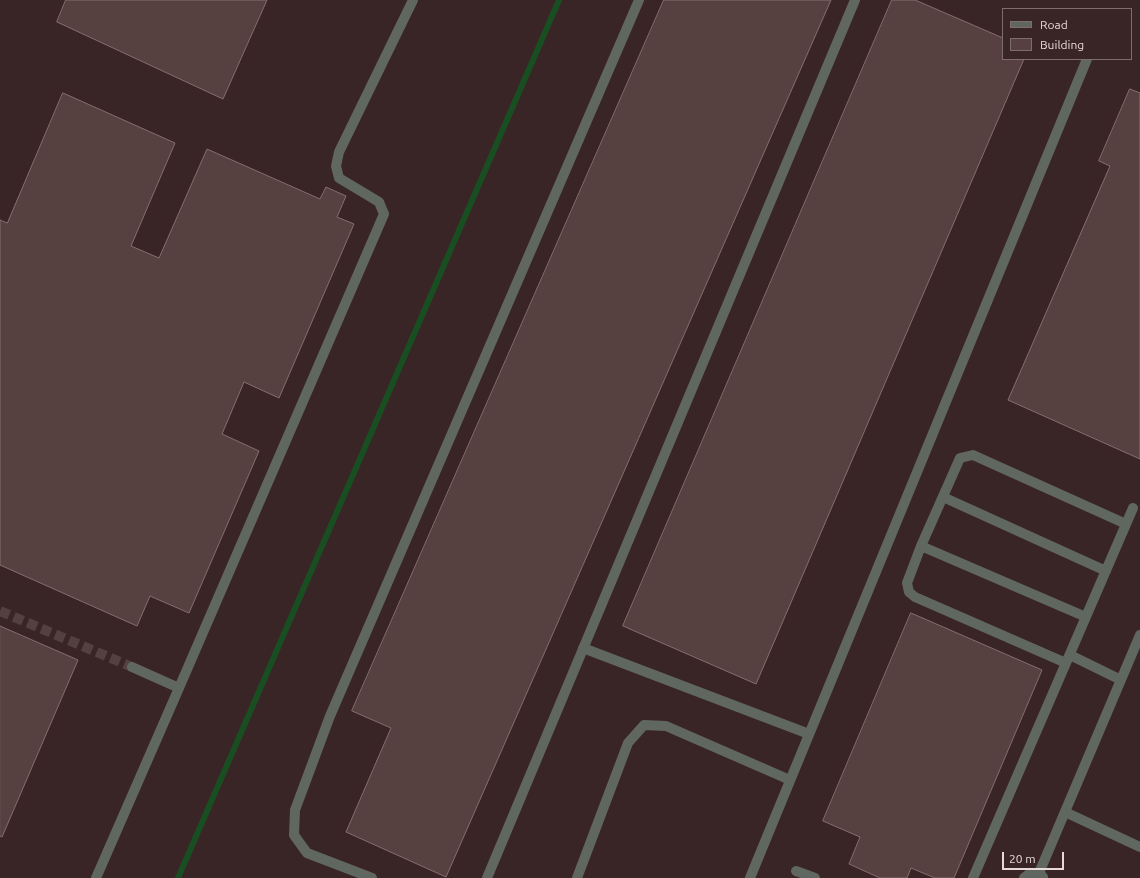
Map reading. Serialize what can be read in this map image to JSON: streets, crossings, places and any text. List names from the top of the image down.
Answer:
{
  "legend": ["Road", "Building"],
  "scale_bar": "20 m"
}
